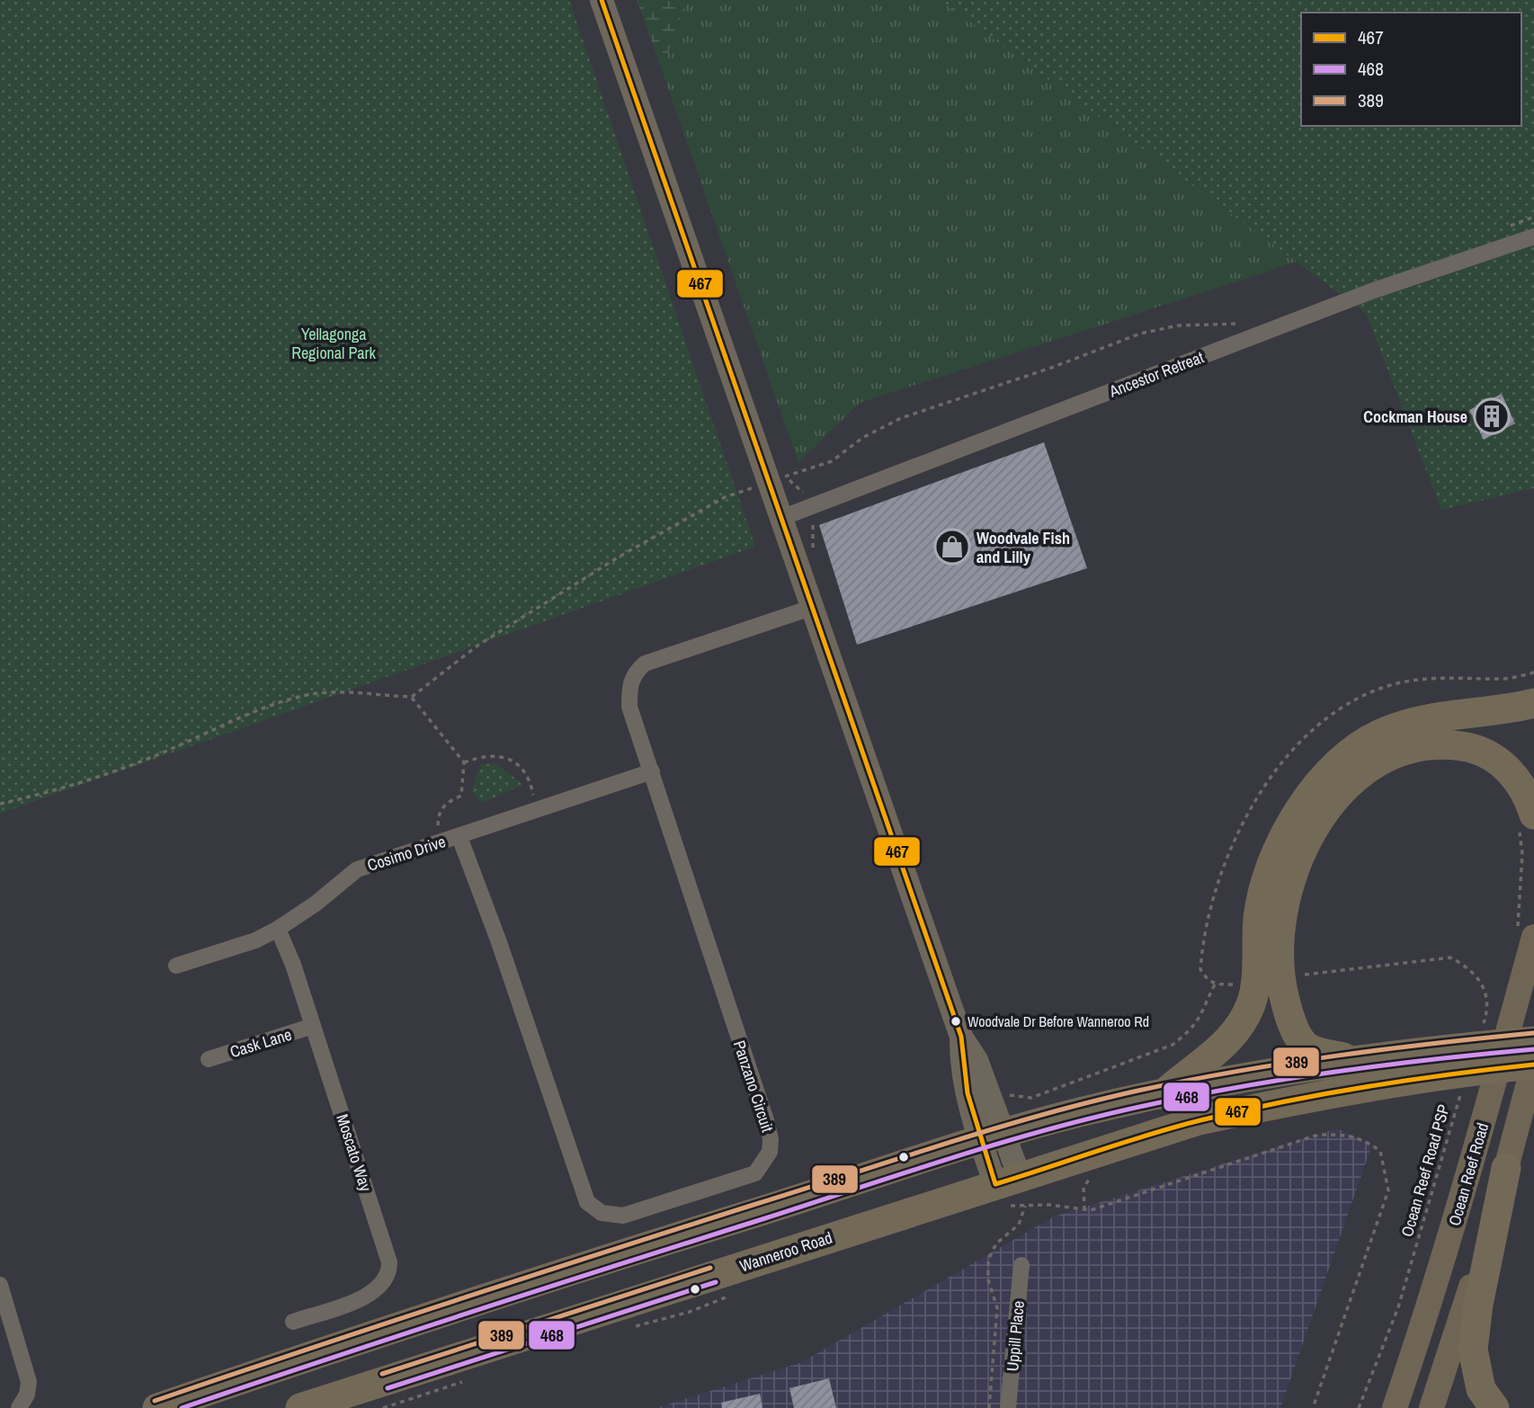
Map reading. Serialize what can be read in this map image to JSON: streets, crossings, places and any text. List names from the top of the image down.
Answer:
{
  "streets": {
    "highway": ["Wanneroo Road"],
    "main road": ["Ocean Reef Road"],
    "street": [
      "Ancestor Retreat",
      "Cosimo Drive",
      "Cask Lane",
      "Panzano Circuit",
      "Moscato Way",
      "Uppill Place"
    ],
    "path": ["Ocean Reef Road PSP"]
  },
  "crossings": [
    ["Cosimo Drive", "Panzano Circuit"],
    ["Cosimo Drive", "Moscato Way"],
    ["Cask Lane", "Moscato Way"],
    ["Ocean Reef Road PSP", "Wanneroo Road"]
  ],
  "parks": ["Yellagonga Regional Park"],
  "places": {
    "building": ["Cockman House"],
    "shop": ["Woodvale Fish and Lilly"],
    "other": ["Woodvale Dr Before Wanneroo Rd"]
  },
  "lines": ["transit line 467", "transit line 389", "transit line 468"],
  "legend": ["467", "468", "389"]
}
